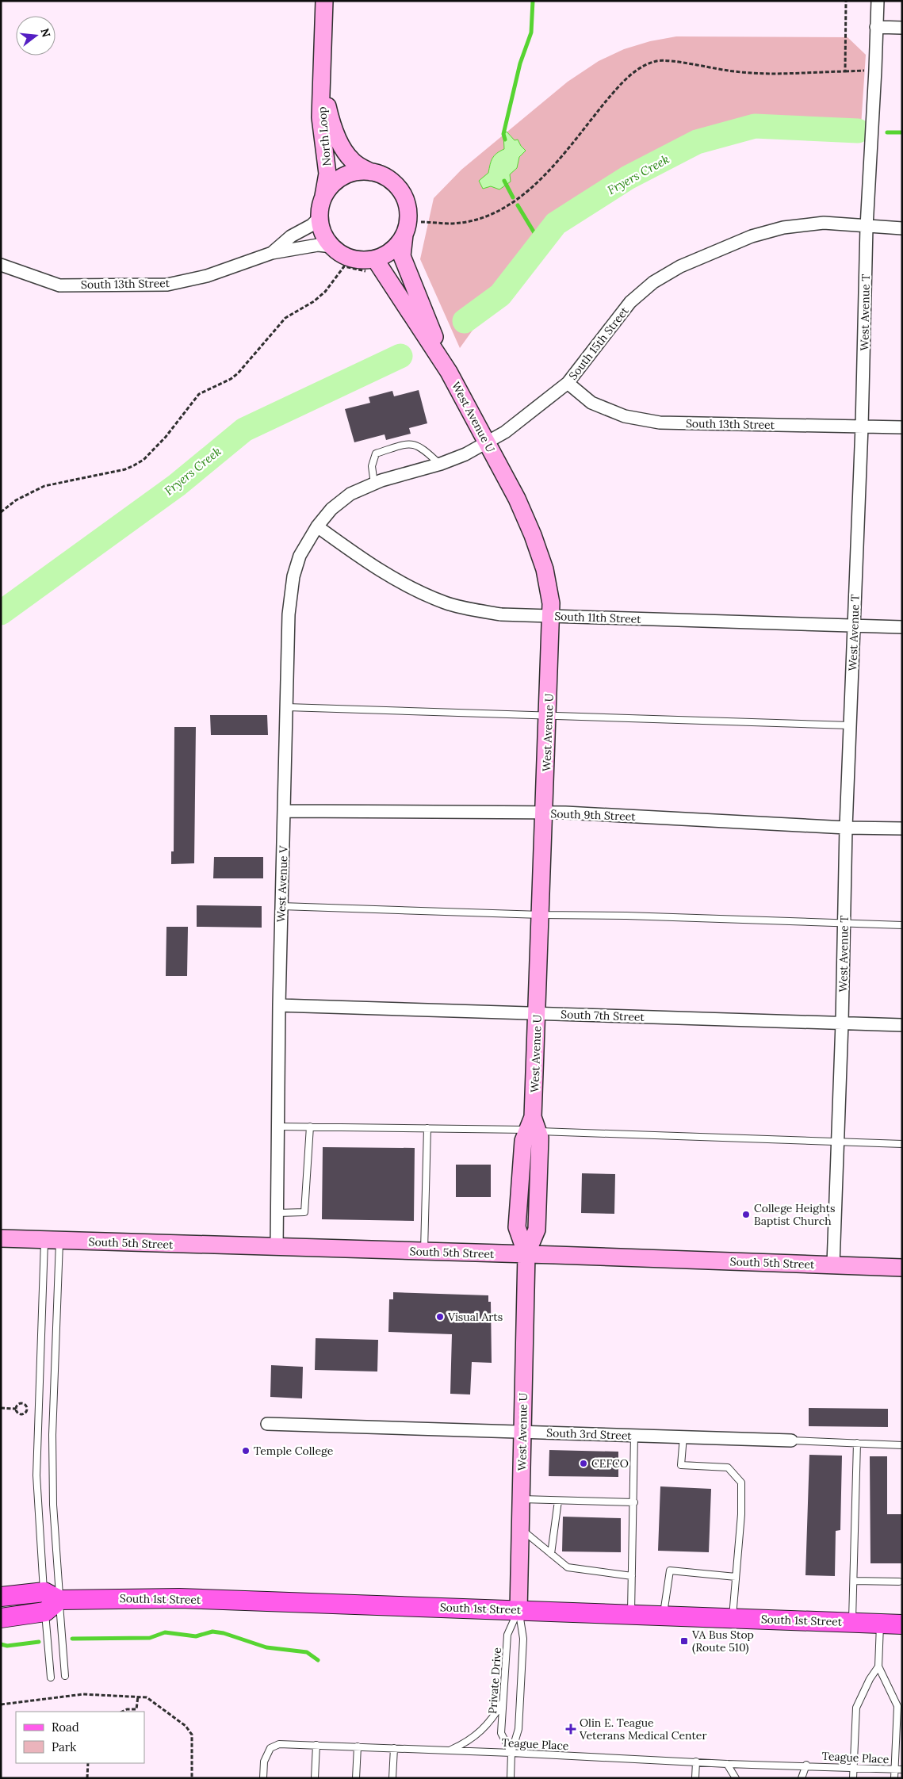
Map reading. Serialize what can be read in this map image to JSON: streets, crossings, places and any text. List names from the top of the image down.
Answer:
{
  "streets": {
    "main road": ["South 1st Street"],
    "street": [
      "North Loop",
      "South 13th Street",
      "West Avenue T",
      "South 15th Street",
      "West Avenue U",
      "South 11th Street",
      "South 9th Street",
      "West Avenue V",
      "South 7th Street",
      "South 5th Street",
      "South 3rd Street"
    ],
    "lane": ["Private Drive", "Teague Place"]
  },
  "crossings": [
    ["North Loop", "South 13th Street"],
    ["North Loop", "West Avenue U"],
    ["South 13th Street", "West Avenue T"],
    ["South 13th Street", "South 15th Street"],
    ["South 13th Street", "West Avenue U"],
    ["West Avenue T", "South 15th Street"],
    ["West Avenue T", "South 11th Street"],
    ["West Avenue T", "South 9th Street"],
    ["West Avenue T", "South 7th Street"],
    ["West Avenue T", "South 5th Street"],
    ["South 15th Street", "West Avenue U"],
    ["South 15th Street", "South 11th Street"],
    ["South 15th Street", "West Avenue V"],
    ["West Avenue U", "South 11th Street"],
    ["West Avenue U", "South 9th Street"],
    ["West Avenue U", "South 7th Street"],
    ["West Avenue U", "South 5th Street"],
    ["West Avenue U", "South 3rd Street"],
    ["West Avenue U", "South 1st Street"],
    ["West Avenue U", "Private Drive"],
    ["South 11th Street", "West Avenue V"],
    ["South 9th Street", "West Avenue V"],
    ["West Avenue V", "South 7th Street"],
    ["West Avenue V", "South 5th Street"],
    ["South 1st Street", "Private Drive"],
    ["Private Drive", "Teague Place"]
  ],
  "water": ["Fryers Creek"],
  "places": {
    "other": [
      "College Heights Baptist Church",
      "Visual Arts",
      "Temple College",
      "CEFCO"
    ],
    "transit": ["VA Bus Stop (Route 510)"],
    "health": ["Olin E. Teague Veterans Medical Center"]
  },
  "legend": ["Road", "Park"],
  "north": "right"
}
